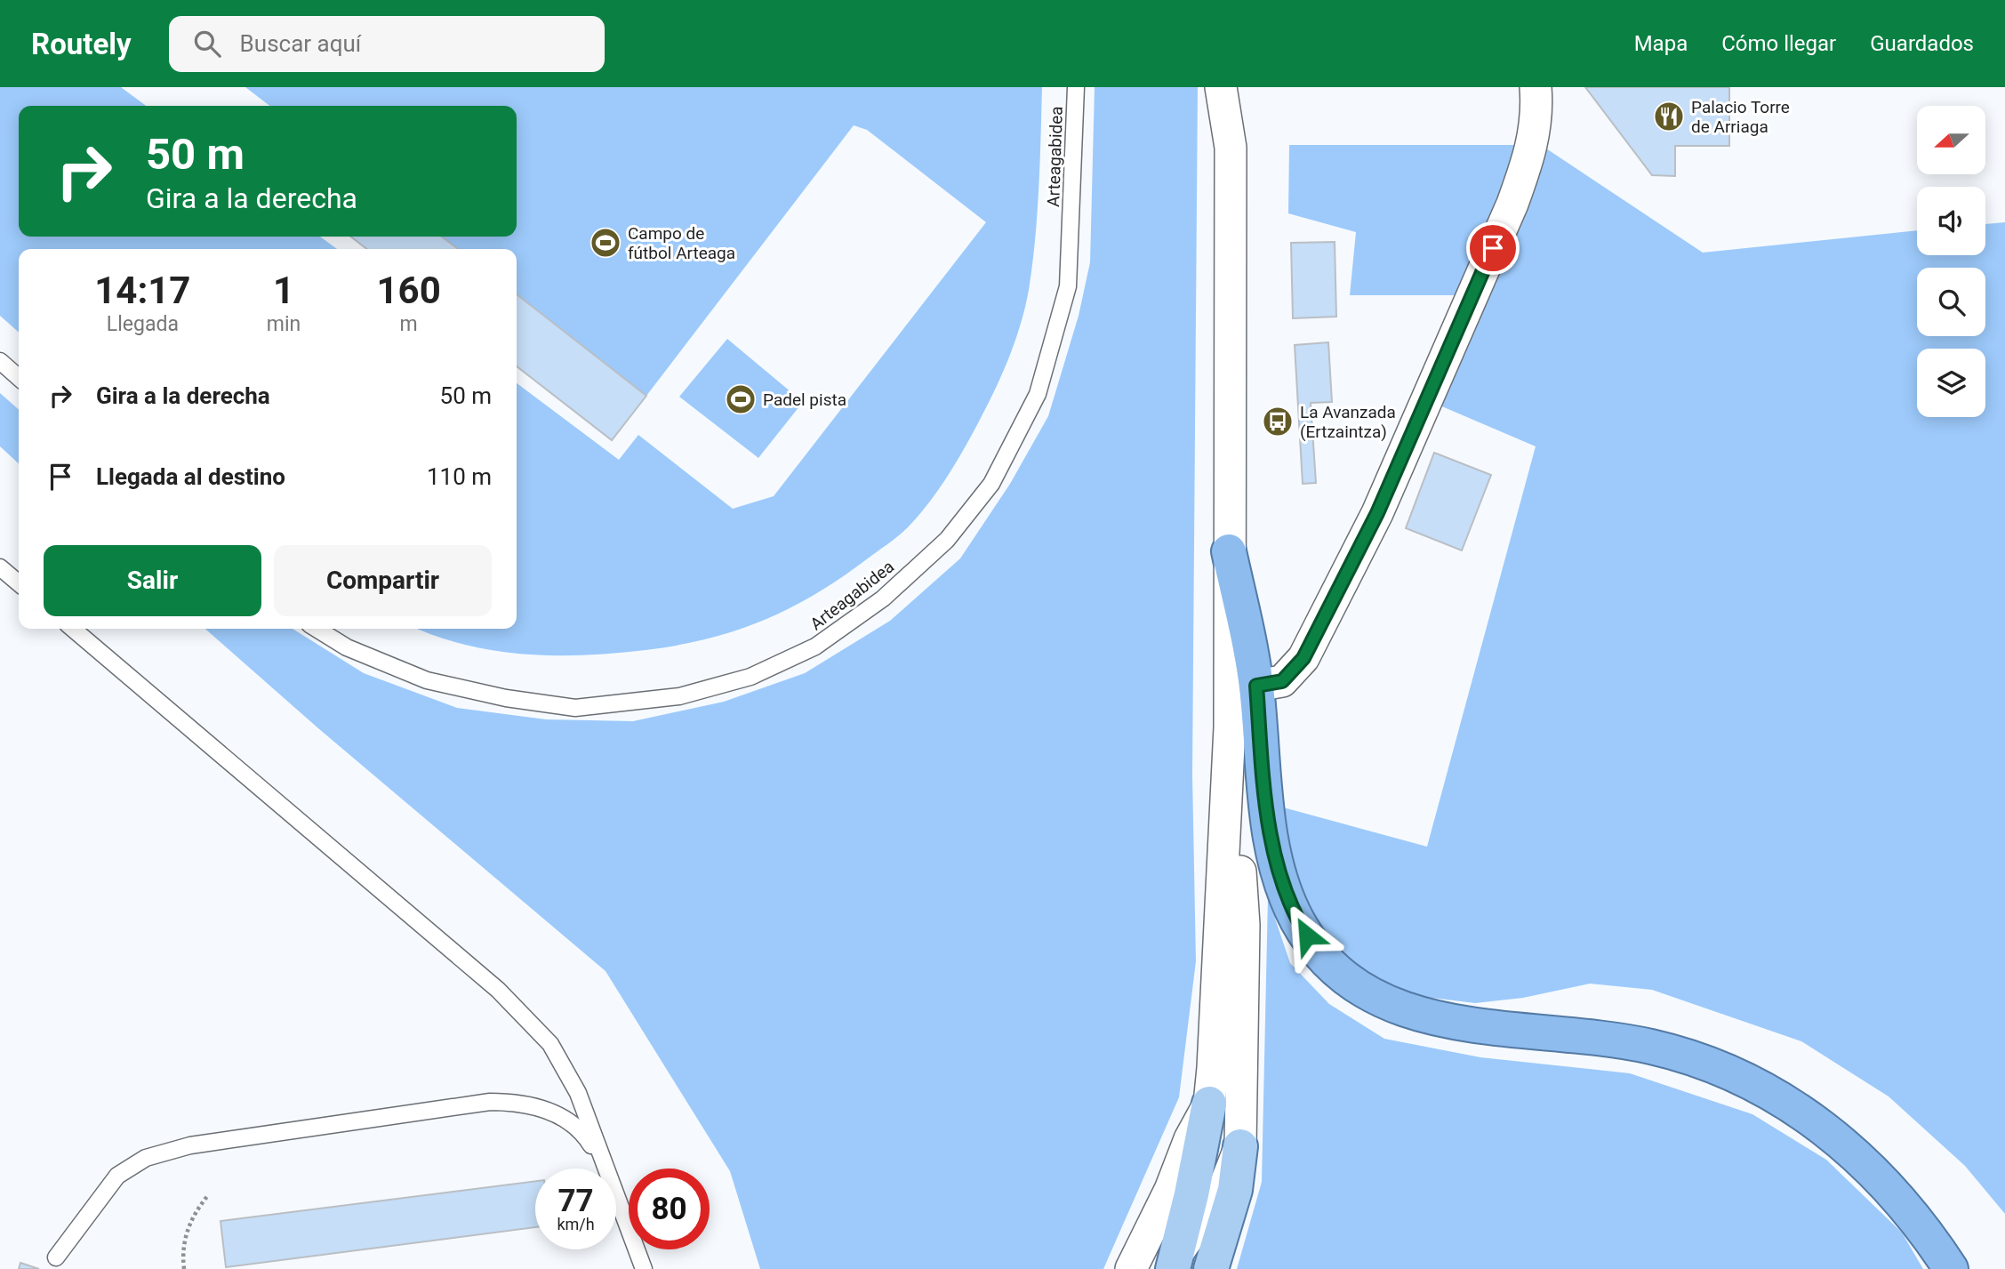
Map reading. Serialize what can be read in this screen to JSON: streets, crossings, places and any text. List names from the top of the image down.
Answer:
{
  "streets": {
    "lane": ["Arteagabidea"]
  },
  "places": {
    "restaurant": ["Palacio Torre de Arriaga"],
    "sports": ["Campo de fútbol Arteaga", "Padel pista"],
    "bus stop": ["La Avanzada (Ertzaintza)"]
  },
  "north": "left",
  "page": {
    "header": "Routely",
    "search": "Buscar aquí",
    "nav": ["Mapa", "Cómo llegar", "Guardados"],
    "turn": ["50 m", "Gira a la derecha"],
    "eta": [
      "14:17",
      "Llegada",
      "1",
      "min",
      "160",
      "m"
    ],
    "list": [
      {
        "name": "Gira a la derecha",
        "value": "50 m"
      },
      {
        "name": "Llegada al destino",
        "value": "110 m"
      }
    ],
    "buttons": ["Salir", "Compartir"],
    "speed": "77 km/h",
    "limit": "80"
  }
}
